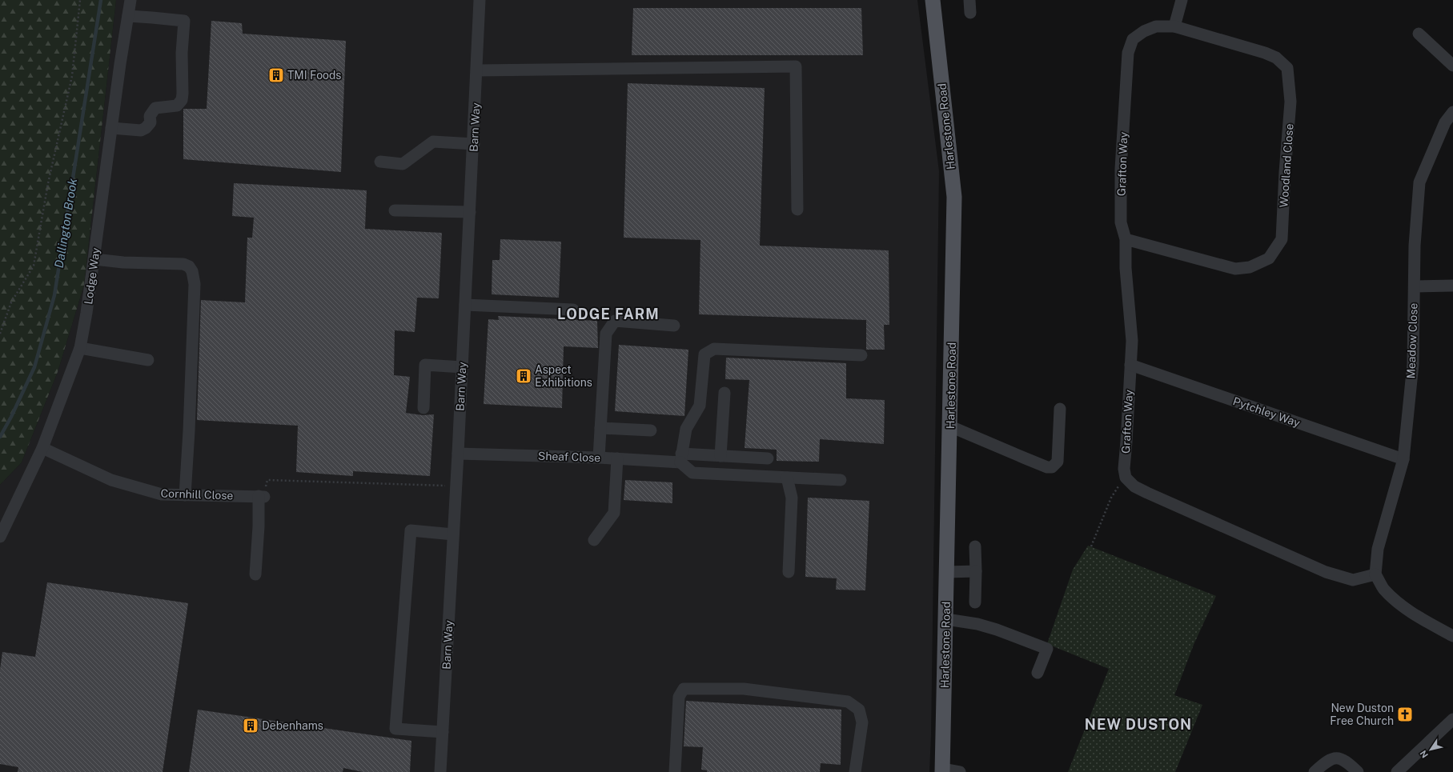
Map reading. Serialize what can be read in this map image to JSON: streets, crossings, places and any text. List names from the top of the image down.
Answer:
{
  "streets": {
    "main road": ["Harlestone Road"],
    "street": [
      "Barn Way",
      "Grafton Way",
      "Woodland Close",
      "Lodge Way",
      "Meadow Close",
      "Pytchley Way",
      "Sheaf Close",
      "Cornhill Close"
    ]
  },
  "crossings": [
    ["Barn Way", "Sheaf Close"],
    ["Grafton Way", "Woodland Close"],
    ["Grafton Way", "Pytchley Way"],
    ["Lodge Way", "Cornhill Close"],
    ["Meadow Close", "Pytchley Way"]
  ],
  "districts": ["LODGE FARM", "NEW DUSTON"],
  "water": ["Dallington Brook"],
  "places": {
    "building": ["TMI Foods", "Aspect Exhibitions", "Debenhams"],
    "church": ["New Duston Free Church"]
  },
  "north": "bottom left"
}
